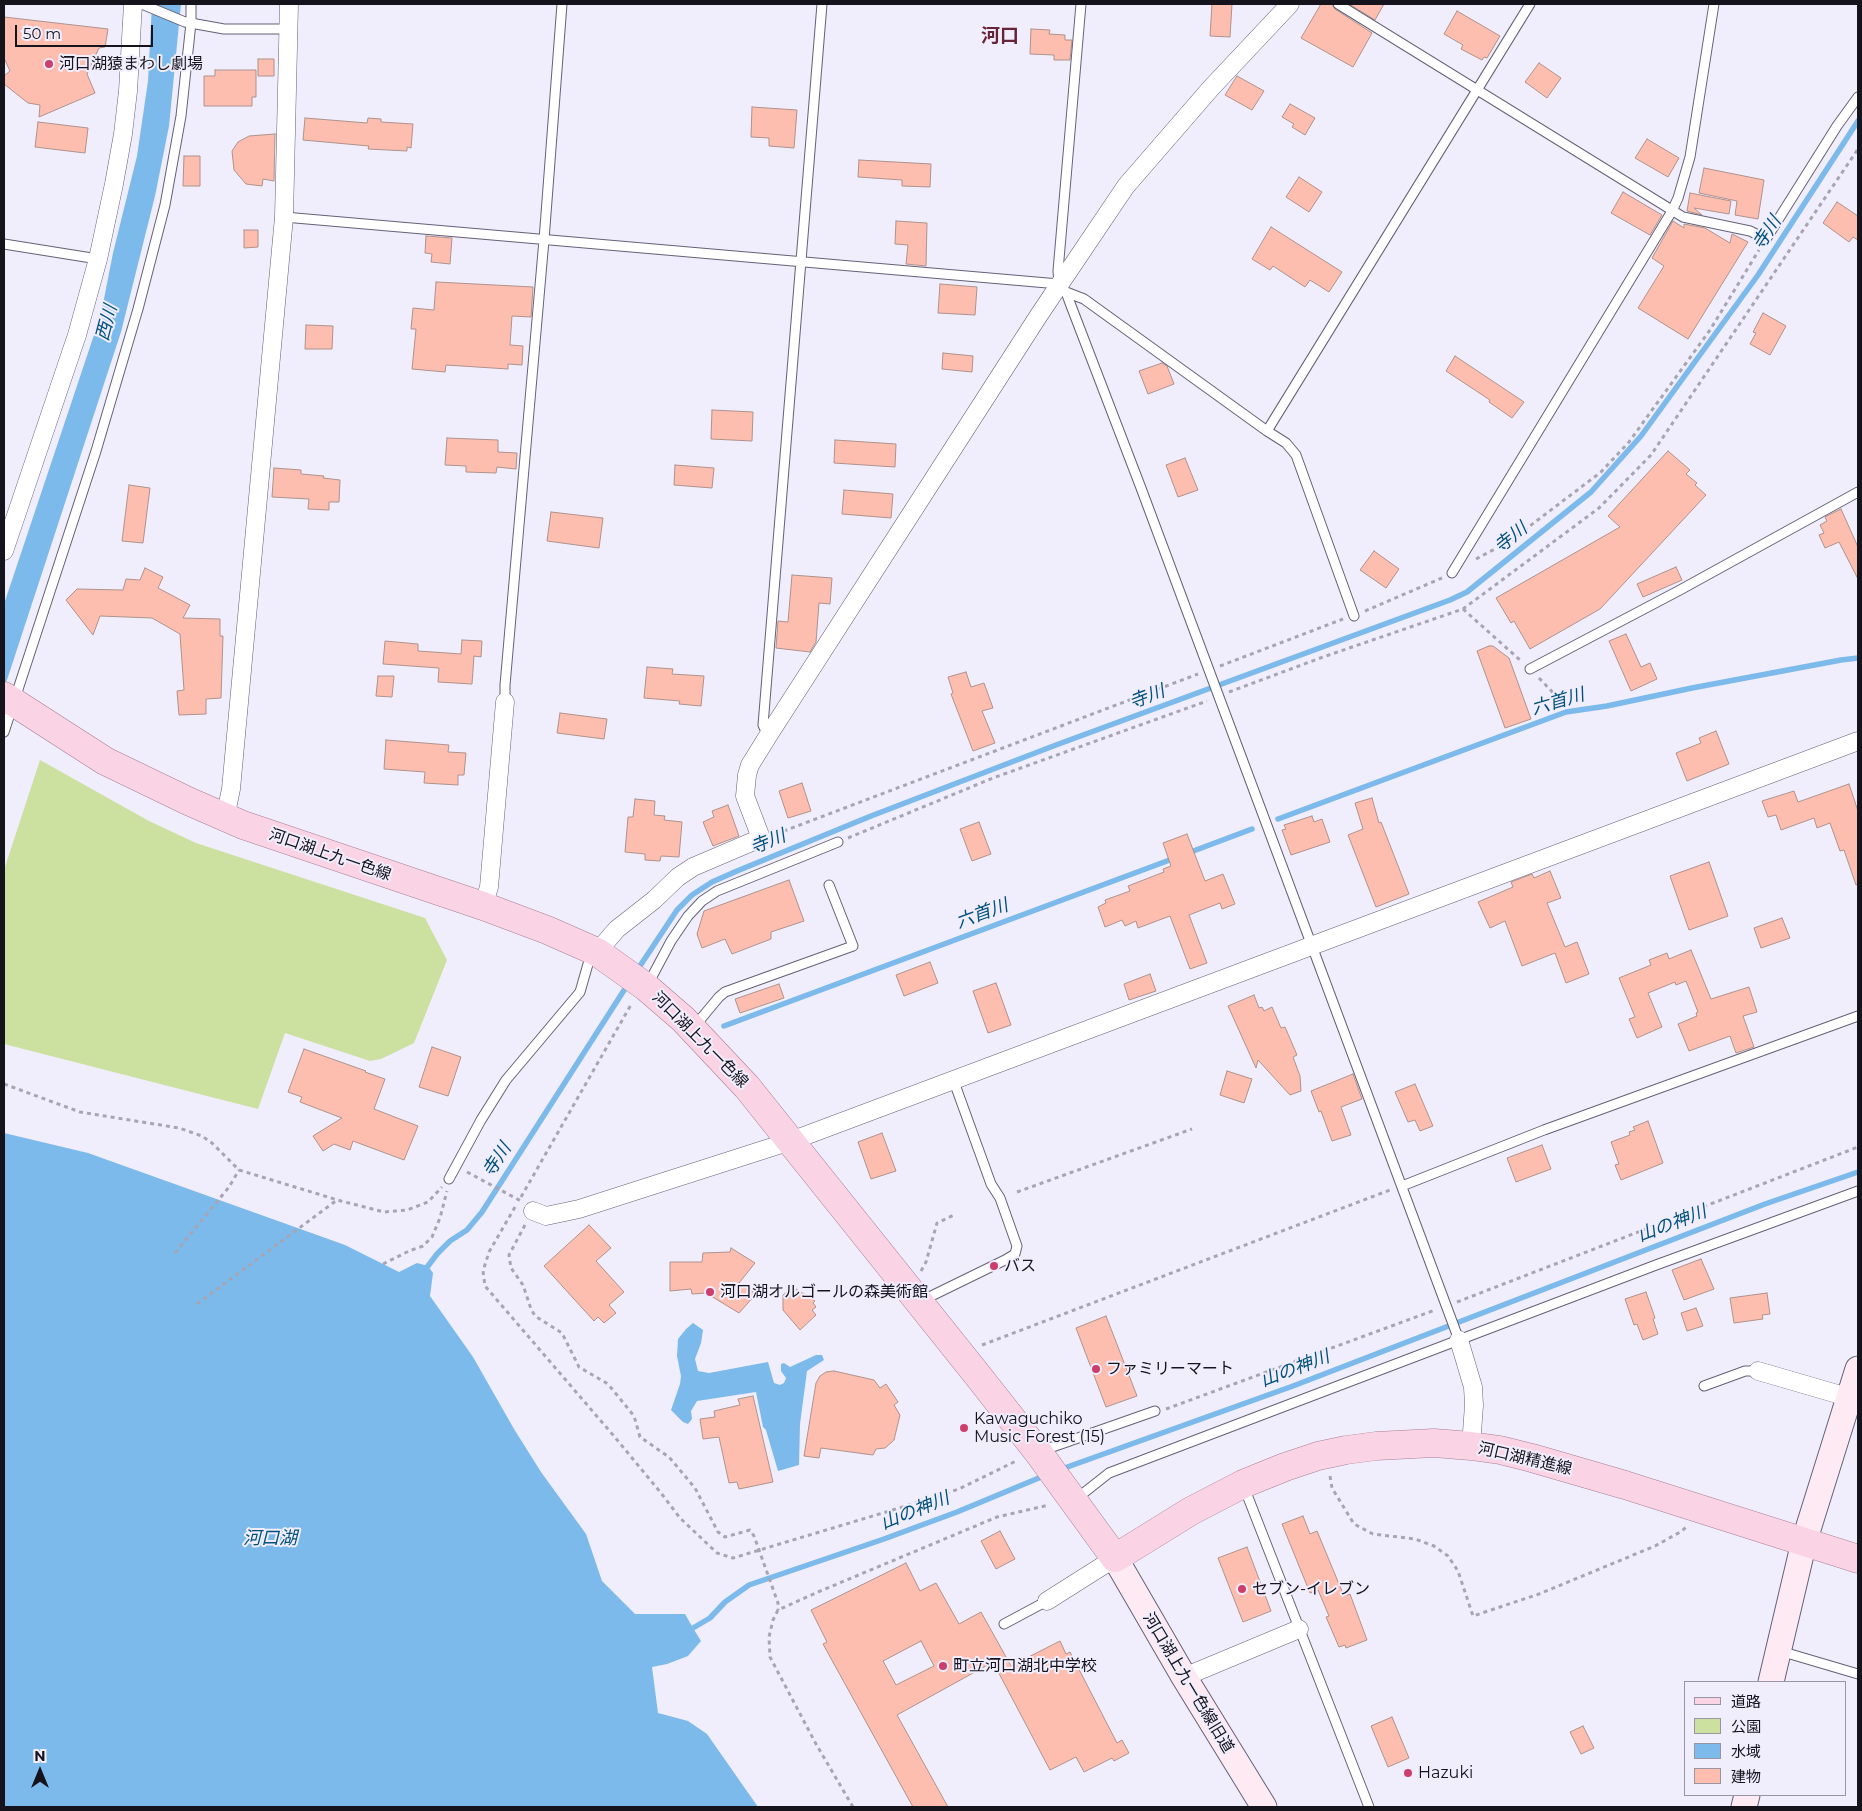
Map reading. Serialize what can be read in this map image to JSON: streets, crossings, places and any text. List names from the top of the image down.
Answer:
{
  "streets": {
    "main road": ["河口湖上九一色線", "河口湖精進線"],
    "street": ["河口湖上九一色線旧道"]
  },
  "crossings": [
    ["河口湖上九一色線", "河口湖精進線"],
    ["河口湖上九一色線", "河口湖上九一色線旧道"],
    ["河口湖精進線", "河口湖上九一色線旧道"]
  ],
  "districts": ["河口"],
  "water": [
    "寺川",
    "西川",
    "六首川",
    "山の神川",
    "河口湖"
  ],
  "places": [
    "河口湖猿まわし劇場",
    "バス",
    "河口湖オルゴールの森美術館",
    "ファミリーマート",
    "Kawaguchiko Music Forest (15)",
    "セブン-イレブン",
    "町立河口湖北中学校",
    "Hazuki"
  ],
  "legend": [
    "道路",
    "公園",
    "水域",
    "建物"
  ],
  "scale_bar": "50 m",
  "north": "top"
}
